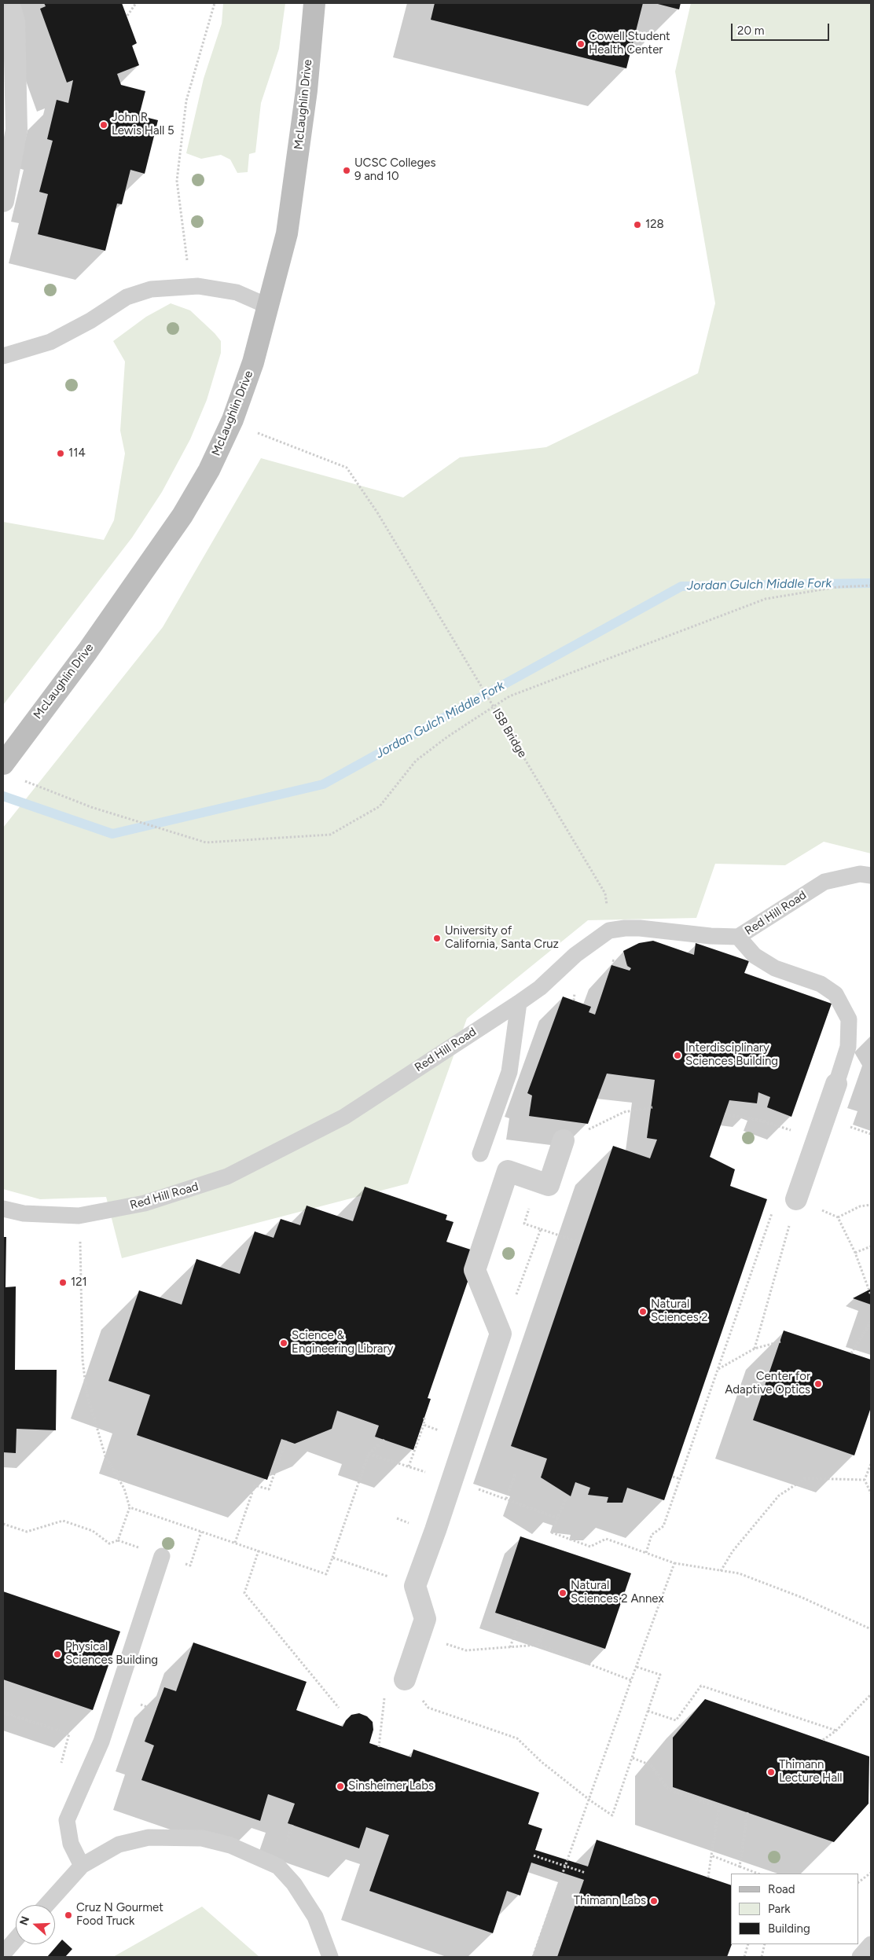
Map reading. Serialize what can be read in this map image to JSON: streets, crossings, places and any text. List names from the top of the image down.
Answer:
{
  "streets": {
    "main road": ["McLaughlin Drive"],
    "lane": ["Red Hill Road"],
    "path": ["ISB Bridge"]
  },
  "water": ["Jordan Gulch Middle Fork"],
  "places": [
    "Cowell Student Health Center",
    "John R Lewis Hall 5",
    "UCSC Colleges 9 and 10",
    "128",
    "114",
    "University of California, Santa Cruz",
    "Interdisciplinary Sciences Building",
    "121",
    "Natural Sciences 2",
    "Science & Engineering Library",
    "Center for Adaptive Optics",
    "Natural Sciences 2 Annex",
    "Physical Sciences Building",
    "Thimann Lecture Hall",
    "Sinsheimer Labs",
    "Thimann Labs",
    "Cruz N Gourmet Food Truck"
  ],
  "legend": ["Road", "Park", "Building"],
  "scale_bar": "20 m",
  "north": "left"
}
